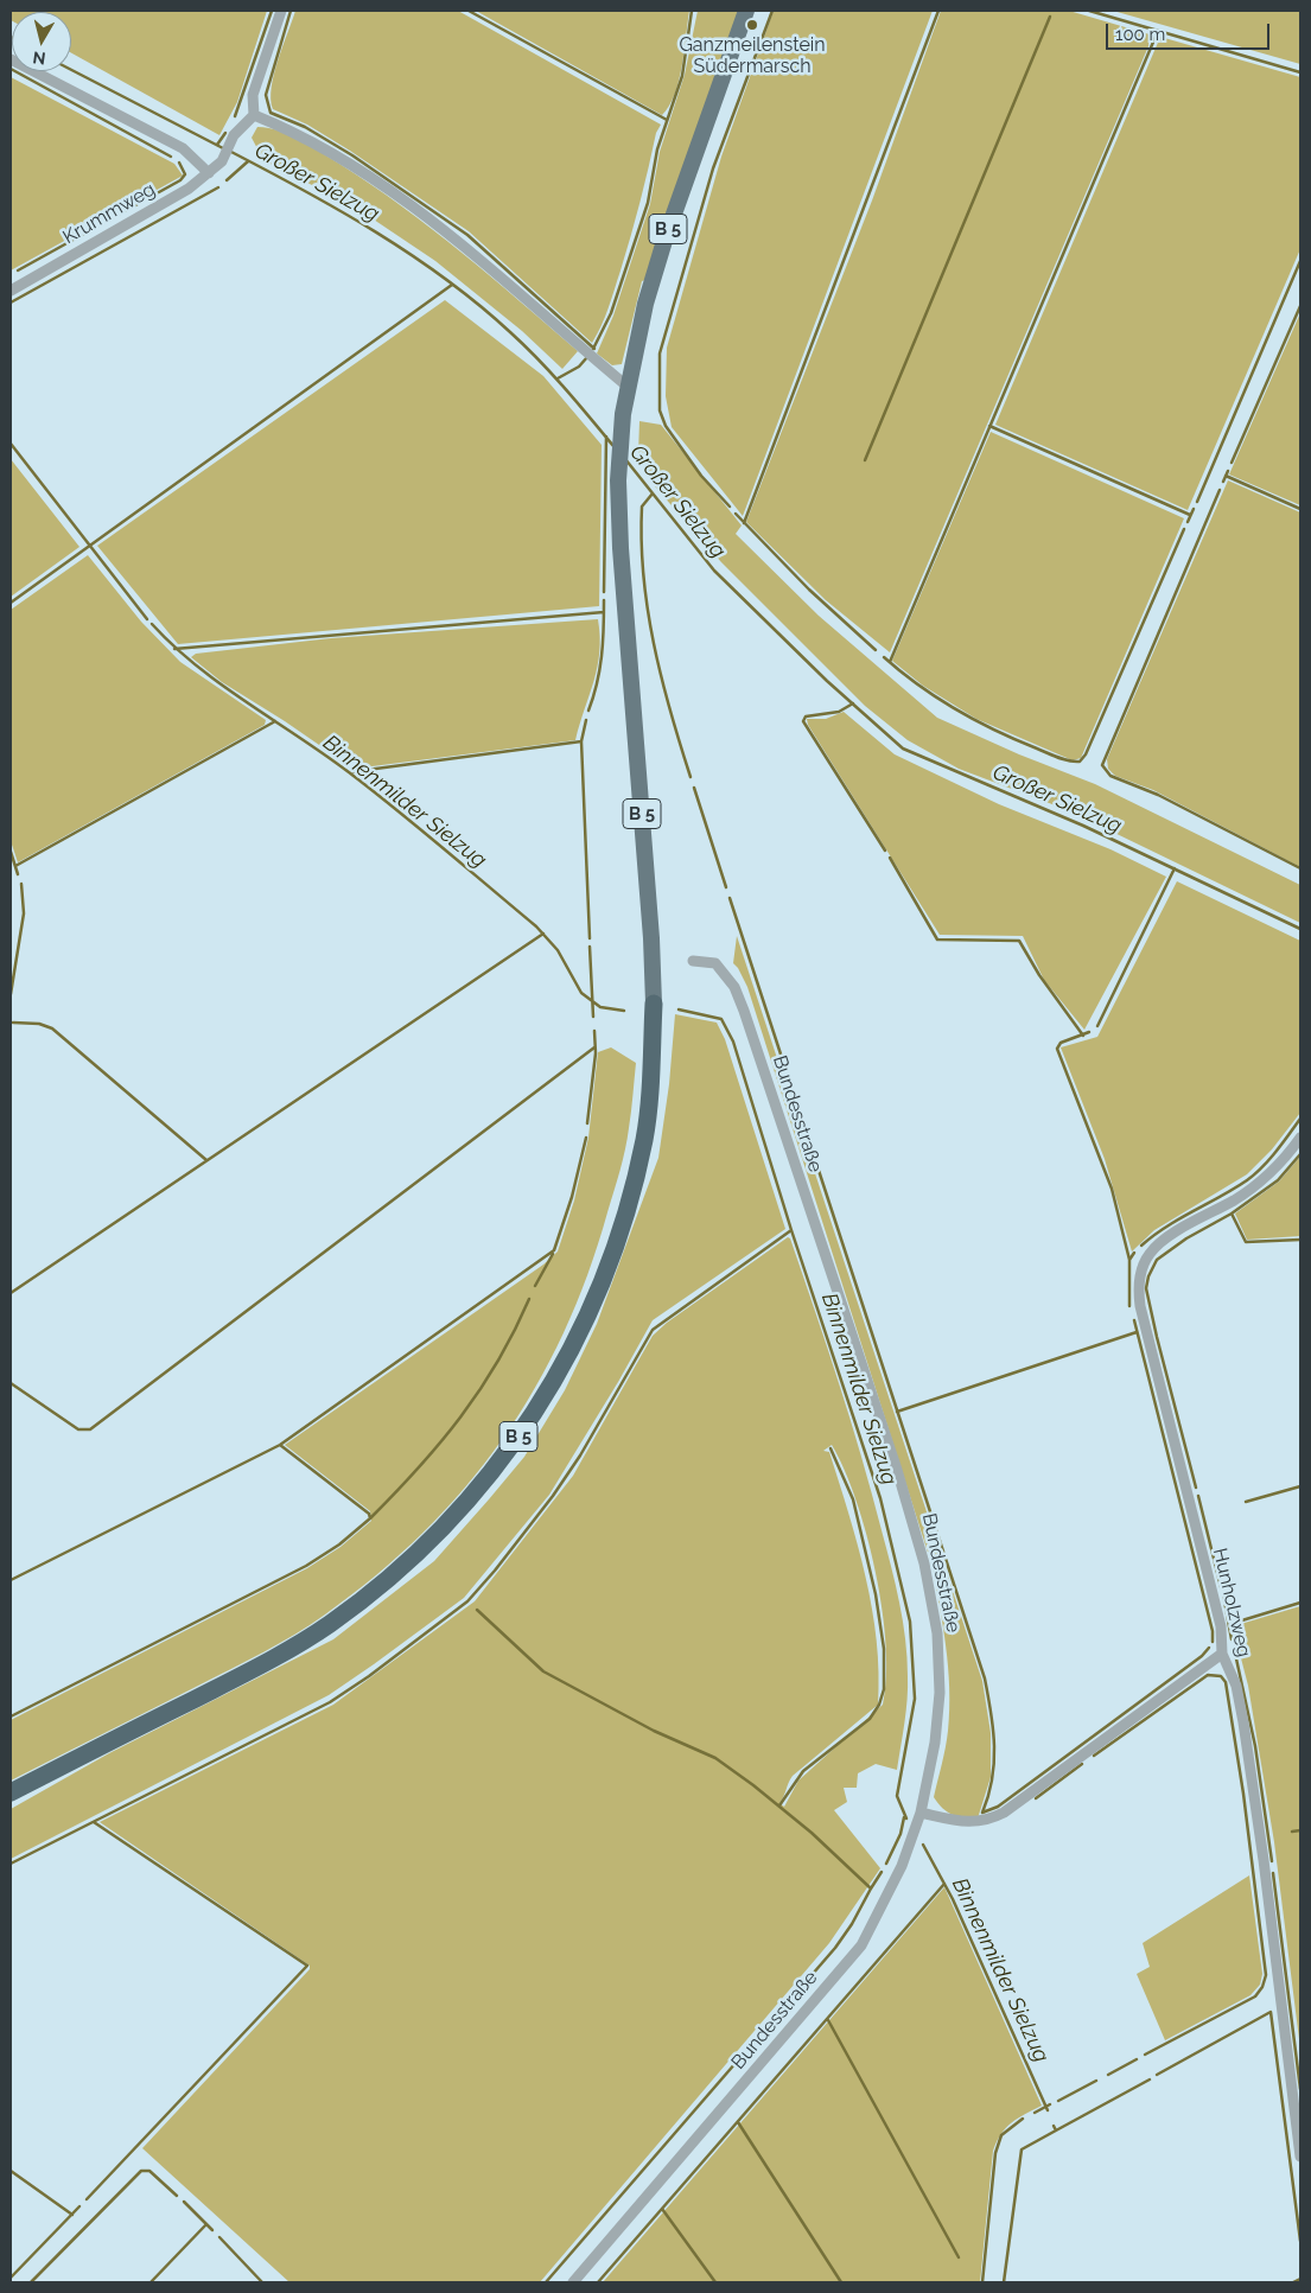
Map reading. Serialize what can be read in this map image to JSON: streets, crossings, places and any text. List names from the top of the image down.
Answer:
{
  "streets": {
    "highway": ["B 5"],
    "street": ["Krummweg", "Bundesstraße", "Hunholzweg"]
  },
  "water": ["Großer Sielzug", "Binnenmilder Sielzug"],
  "places": ["Ganzmeilenstein Südermarsch"],
  "scale_bar": "100 m",
  "north": "bottom"
}
